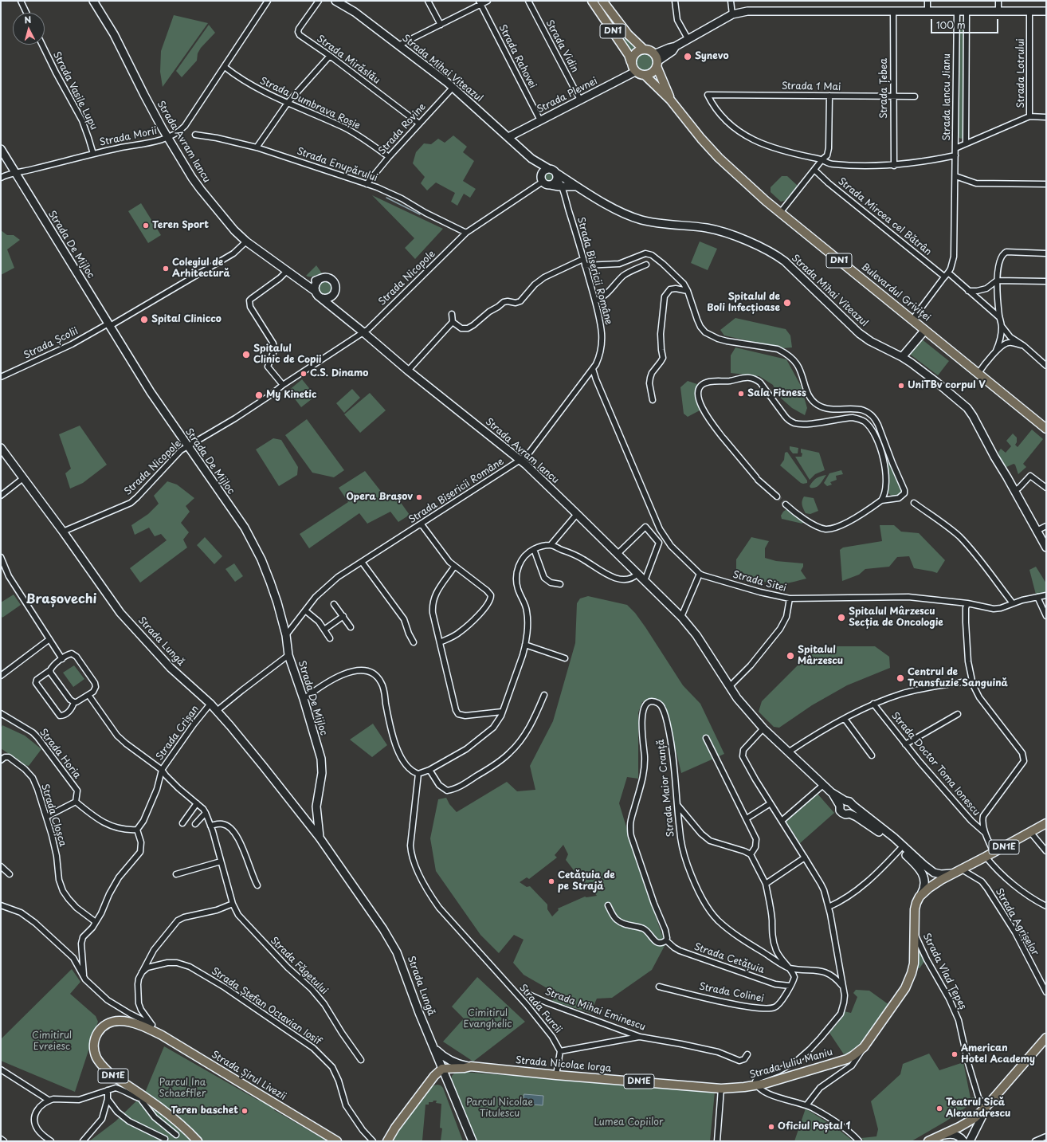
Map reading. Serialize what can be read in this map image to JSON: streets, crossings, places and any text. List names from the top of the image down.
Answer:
{
  "streets": {
    "main road": [
      "DN1",
      "Bulevardul Griviței",
      "DN1E",
      "Strada Iuliu Maniu",
      "Strada Nicolae Iorga",
      "Strada Șirul Livezii"
    ],
    "street": [
      "Strada Vidin",
      "Strada Rahovei",
      "Strada Mirăslău",
      "Strada Mihai Viteazul",
      "Strada Lotrului",
      "Strada 1 Mai",
      "Strada Țebea",
      "Strada Vasile Lupu",
      "Strada Plevnei",
      "Strada Iancu Jianu",
      "Strada Dumbrava Roșie",
      "Strada Rovine",
      "Strada Morii",
      "Strada Avram Iancu",
      "Strada Enupărului",
      "Strada Mircea cel Bătrân",
      "Strada De Mijloc",
      "Strada Bisericii Române",
      "Strada Nicopole",
      "Strada Școlii",
      "Strada Sitei",
      "Strada Lungă",
      "Strada Crișan",
      "Strada Horia",
      "Strada Doctor Toma Ionescu",
      "Strada Maior Cranță",
      "Strada Cloșca",
      "Strada Agrișelor",
      "Strada Cetățuia",
      "Strada Făgetului",
      "Strada Vlad Țepeș",
      "Strada Colinei",
      "Strada Ștefan Octavian Iosif",
      "Strada Furcii",
      "Strada Mihai Eminescu"
    ]
  },
  "crossings": [
    ["DN1", "Strada Plevnei"],
    ["DN1", "Bulevardul Griviței"],
    ["Strada Vidin", "Strada Plevnei"],
    ["Strada Rahovei", "Strada Plevnei"],
    ["Strada Mirăslău", "Strada Rovine"],
    ["Strada Mihai Viteazul", "Strada Plevnei"],
    ["Strada Mihai Viteazul", "Strada Rovine"],
    ["Strada Mihai Viteazul", "Strada Bisericii Române"],
    ["Strada Mihai Viteazul", "Strada Nicopole"],
    ["Strada 1 Mai", "Strada Țebea"],
    ["Strada Vasile Lupu", "Strada Morii"],
    ["Strada Plevnei", "Bulevardul Griviței"],
    ["Strada Dumbrava Roșie", "Strada Rovine"],
    ["Strada Dumbrava Roșie", "Strada Morii"],
    ["Strada Rovine", "Strada Enupărului"],
    ["Strada Morii", "Strada Avram Iancu"],
    ["Strada Morii", "Strada De Mijloc"],
    ["Strada Avram Iancu", "Strada Bisericii Române"],
    ["Strada Avram Iancu", "Strada Nicopole"],
    ["Strada Avram Iancu", "Strada Școlii"],
    ["Strada Enupărului", "Strada Nicopole"],
    ["Strada De Mijloc", "Strada Bisericii Române"],
    ["Strada De Mijloc", "Strada Nicopole"],
    ["Strada De Mijloc", "Strada Școlii"],
    ["Strada De Mijloc", "Strada Lungă"],
    ["Strada Bisericii Române", "Strada Nicopole"],
    ["Strada Bisericii Române", "Strada Sitei"],
    ["Strada Nicopole", "Strada Lungă"],
    ["Strada Lungă", "Strada Crișan"],
    ["Strada Lungă", "Strada Nicolae Iorga"],
    ["Strada Crișan", "Strada Făgetului"],
    ["Strada Maior Cranță", "Strada Cetățuia"],
    ["Strada Maior Cranță", "Strada Colinei"],
    ["DN1E", "Strada Agrișelor"],
    ["DN1E", "Strada Iuliu Maniu"],
    ["DN1E", "Strada Șirul Livezii"],
    ["Strada Cetățuia", "Strada Colinei"],
    ["Strada Vlad Țepeș", "Strada Iuliu Maniu"],
    ["Strada Iuliu Maniu", "Strada Nicolae Iorga"]
  ],
  "districts": ["Brașovechi"],
  "parks": [
    "Cimitirul Evanghelic",
    "Cimitirul Evreiesc",
    "Parcul Ina Schaeffler",
    "Parcul Nicolae Titulescu",
    "Lumea Copiilor"
  ],
  "places": [
    "Synevo",
    "Teren Sport",
    "Colegiul de Arhitectură",
    "Spitalul de Boli Infecțioase",
    "Spital Clinicco",
    "Spitalul Clinic de Copii",
    "C.S. Dinamo",
    "UniTBv corpul V",
    "Sala Fitness",
    "My Kinetic",
    "Opera Brașov",
    "Spitalul Mârzescu Secția de Oncologie",
    "Spitalul Mârzescu",
    "Centrul de Transfuzie Sanguină",
    "Cetățuia de pe Strajă",
    "American Hotel Academy",
    "Teatrul Sică Alexandrescu",
    "Teren baschet",
    "Oficiul Poștal 1"
  ],
  "scale_bar": "100 m",
  "north": "top"
}
